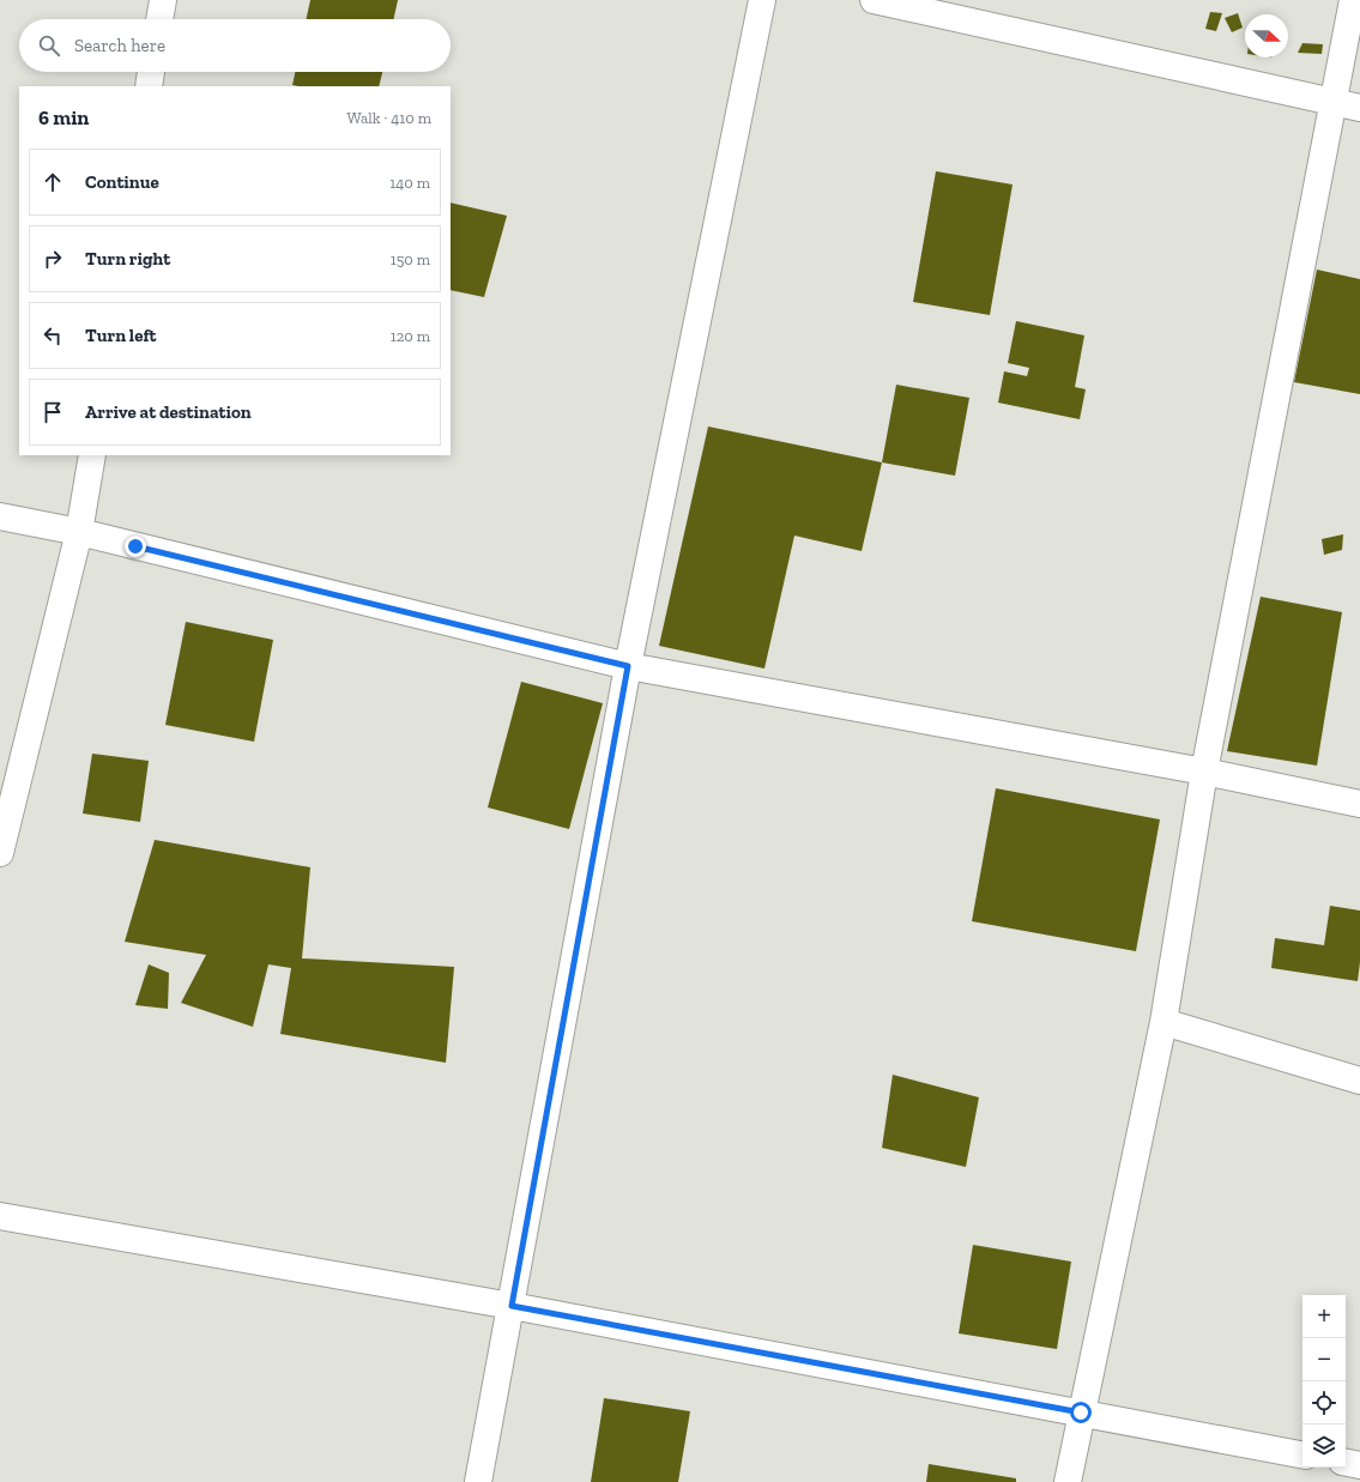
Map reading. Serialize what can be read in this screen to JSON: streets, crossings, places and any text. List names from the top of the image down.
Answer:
{
  "north": "right",
  "page": {
    "search": "Search here",
    "heading": ["6 min", "Walk · 410 m"],
    "list": [
      ["Continue", "140 m"],
      ["Turn right", "150 m"],
      ["Turn left", "120 m"],
      "Arrive at destination"
    ],
    "map_buttons": ["+", "−"]
  }
}
